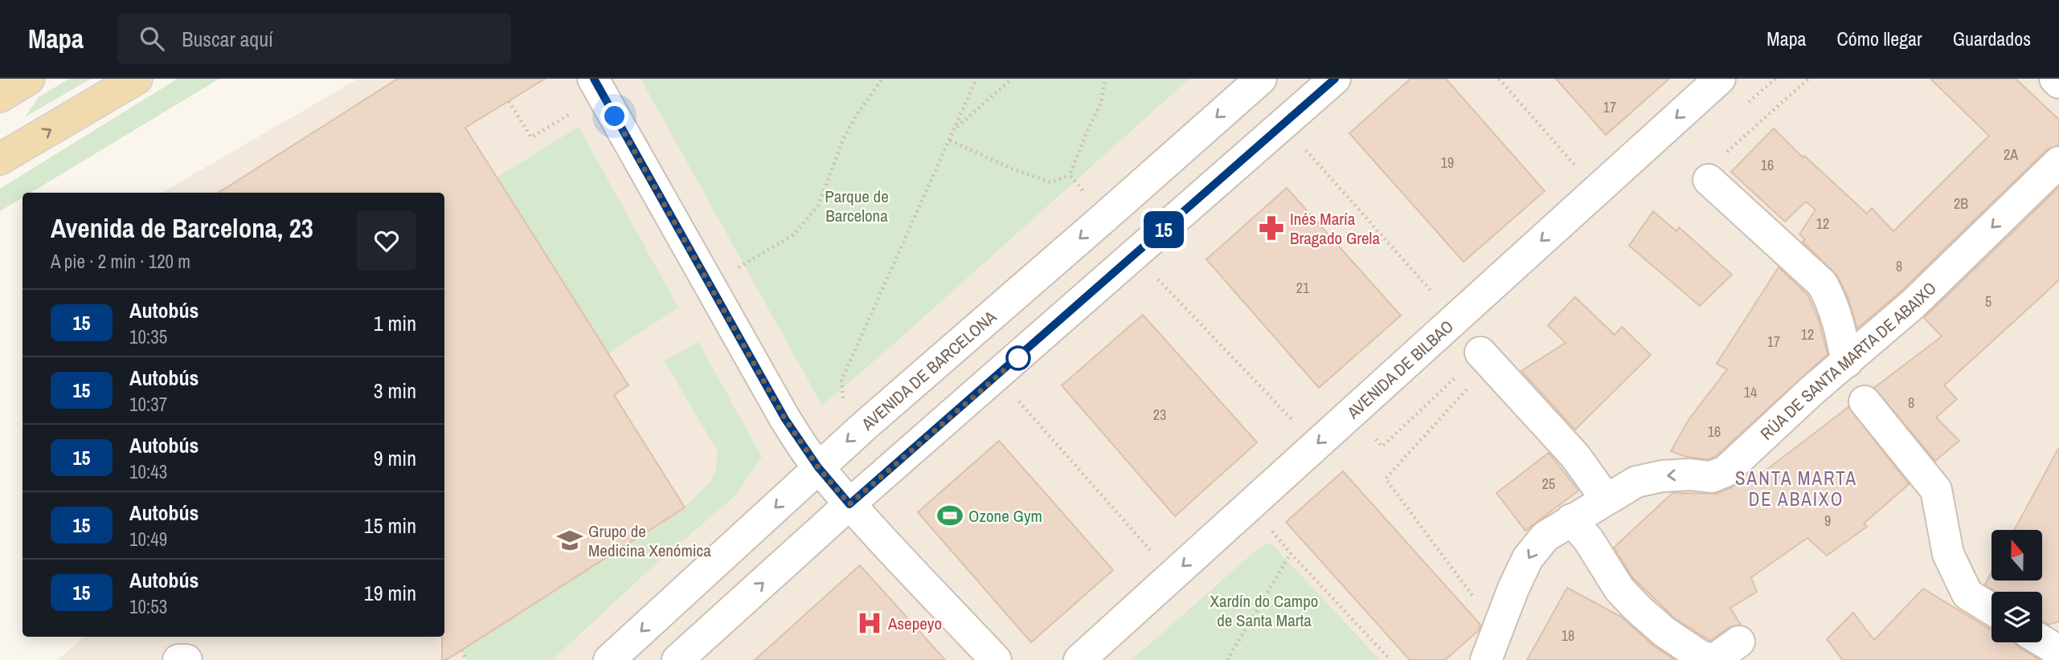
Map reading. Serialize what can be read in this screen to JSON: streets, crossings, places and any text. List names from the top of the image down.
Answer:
{
  "streets": {
    "street": ["RÚA DE SANTA MARTA DE ABAIXO", "AVENIDA DE BARCELONA", "AVENIDA DE BILBAO"]
  },
  "one_way": ["RÚA DE SANTA MARTA DE ABAIXO"],
  "districts": ["SANTA MARTA DE ABAIXO"],
  "parks": ["Parque de Barcelona", "Xardín do Campo de Santa Marta"],
  "places": {
    "pharmacy": ["Inés María Bragado Grela"],
    "sports": ["Ozone Gym"],
    "school or university": ["Grupo de Medicina Xenómica"],
    "hospital": ["Asepeyo"]
  },
  "lines": ["bus line 15"],
  "house_numbers": [
    "17",
    "2A",
    "19",
    "16",
    "2B",
    "12",
    "8",
    "21",
    "5",
    "12",
    "17",
    "14",
    "8",
    "23",
    "16",
    "25",
    "9",
    "18"
  ],
  "north": "top",
  "page": {
    "header": "Mapa",
    "search": "Buscar aquí",
    "nav": ["Mapa", "Cómo llegar", "Guardados"],
    "on_map": "15",
    "heading": ["Avenida de Barcelona, 23", "A pie · 2 min · 120 m"],
    "list": [
      {
        "mark": "15",
        "name": "Autobús",
        "note": "10:35",
        "value": "1 min"
      },
      {
        "mark": "15",
        "name": "Autobús",
        "note": "10:37",
        "value": "3 min"
      },
      {
        "mark": "15",
        "name": "Autobús",
        "note": "10:43",
        "value": "9 min"
      },
      {
        "mark": "15",
        "name": "Autobús",
        "note": "10:49",
        "value": "15 min"
      },
      {
        "mark": "15",
        "name": "Autobús",
        "note": "10:53",
        "value": "19 min"
      }
    ]
  }
}
